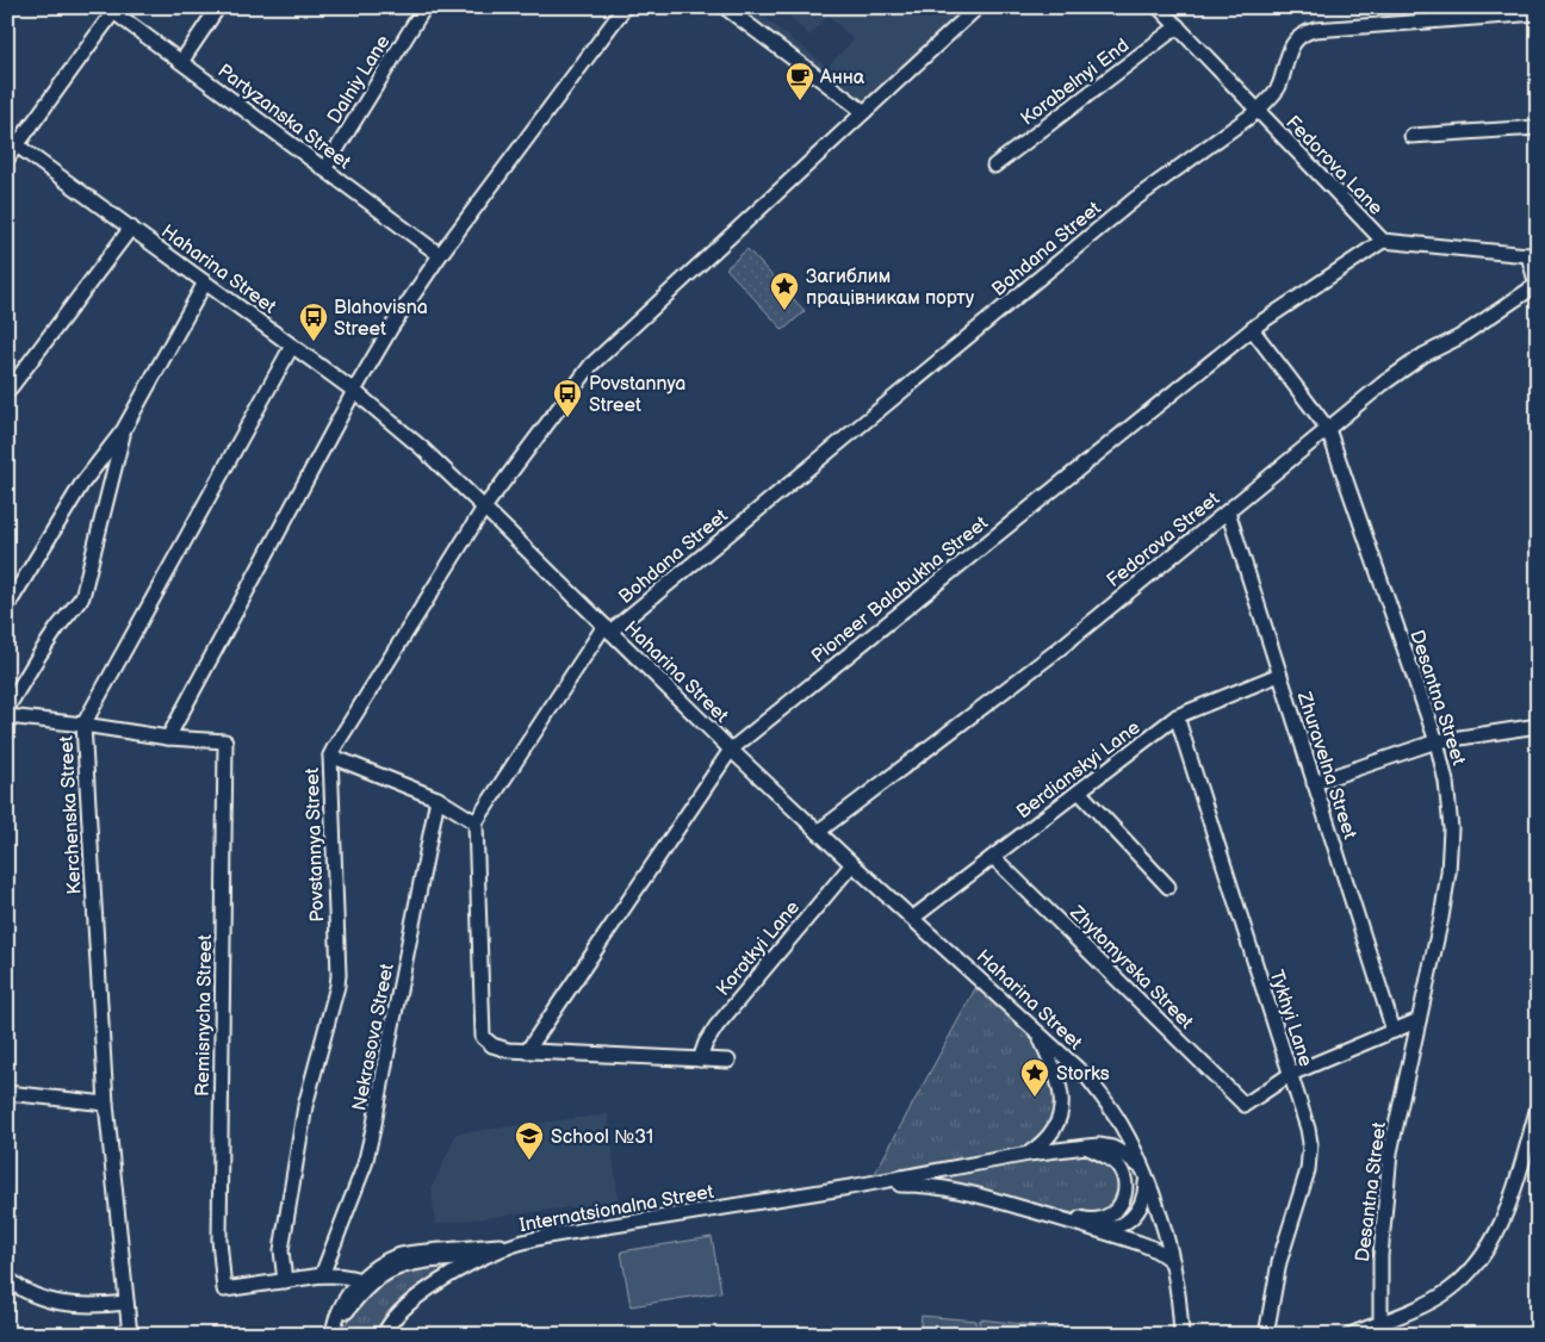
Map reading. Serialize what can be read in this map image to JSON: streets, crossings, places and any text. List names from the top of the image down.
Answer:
{
  "streets": {
    "street": [
      "Dalniy Lane",
      "Korabelnyi End",
      "Partyzanska Street",
      "Fedorova Lane",
      "Bohdana Street",
      "Haharina Street",
      "Fedorova Street",
      "Pioneer Balabukha Street",
      "Desantna Street",
      "Zhuravelna Street",
      "Berdianskyi Lane",
      "Kerchenska Street",
      "Povstannya Street",
      "Korotkyi Lane",
      "Zhytomyrska Street",
      "Remisnycha Street",
      "Tykhyi Lane",
      "Nekrasova Street",
      "Internatsionalna Street"
    ]
  },
  "crossings": [
    ["Dalniy Lane", "Partyzanska Street"],
    ["Korabelnyi End", "Fedorova Lane"],
    ["Fedorova Lane", "Bohdana Street"],
    ["Fedorova Lane", "Pioneer Balabukha Street"],
    ["Bohdana Street", "Haharina Street"],
    ["Haharina Street", "Fedorova Street"],
    ["Haharina Street", "Pioneer Balabukha Street"],
    ["Haharina Street", "Berdianskyi Lane"],
    ["Haharina Street", "Kerchenska Street"],
    ["Haharina Street", "Povstannya Street"],
    ["Haharina Street", "Korotkyi Lane"],
    ["Fedorova Street", "Desantna Street"],
    ["Fedorova Street", "Zhuravelna Street"],
    ["Pioneer Balabukha Street", "Desantna Street"],
    ["Zhuravelna Street", "Berdianskyi Lane"],
    ["Berdianskyi Lane", "Zhytomyrska Street"],
    ["Berdianskyi Lane", "Tykhyi Lane"],
    ["Povstannya Street", "Remisnycha Street"],
    ["Zhytomyrska Street", "Tykhyi Lane"]
  ],
  "places": {
    "cafe": ["Анна"],
    "place": ["Загиблим працівникам порту", "Storks"],
    "bus stop": ["Blahovisna Street", "Povstannya Street"],
    "school or university": ["School №31"]
  }
}
